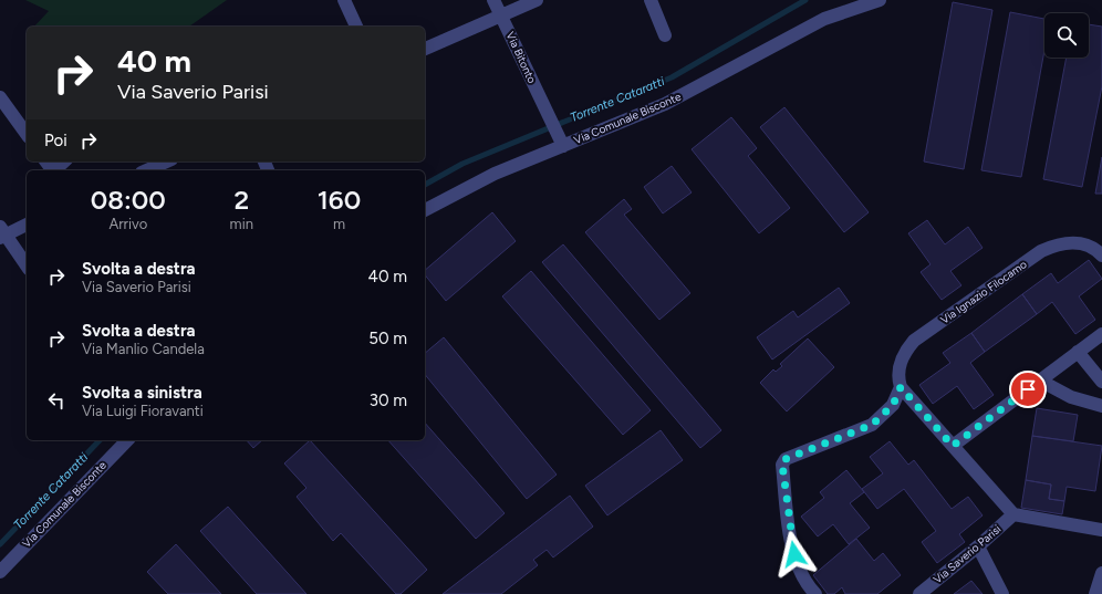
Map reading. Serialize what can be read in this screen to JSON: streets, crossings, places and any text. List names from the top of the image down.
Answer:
{
  "streets": {
    "street": [
      "Via Bitonto",
      "Via Comunale Bisconte",
      "Via Ignazio Filocamo",
      "Via Saverio Parisi"
    ]
  },
  "crossings": [
    ["Via Bitonto", "Via Comunale Bisconte"]
  ],
  "water": ["Torrente Cataratti"],
  "page": {
    "turn": ["40 m", "Via Saverio Parisi"],
    "then": "Poi",
    "eta": [
      "08:00",
      "Arrivo",
      "2",
      "min",
      "160",
      "m"
    ],
    "list": [
      {
        "name": "Svolta a destra",
        "note": "Via Saverio Parisi",
        "value": "40 m"
      },
      {
        "name": "Svolta a destra",
        "note": "Via Manlio Candela",
        "value": "50 m"
      },
      {
        "name": "Svolta a sinistra",
        "note": "Via Luigi Fioravanti",
        "value": "30 m"
      }
    ]
  }
}
